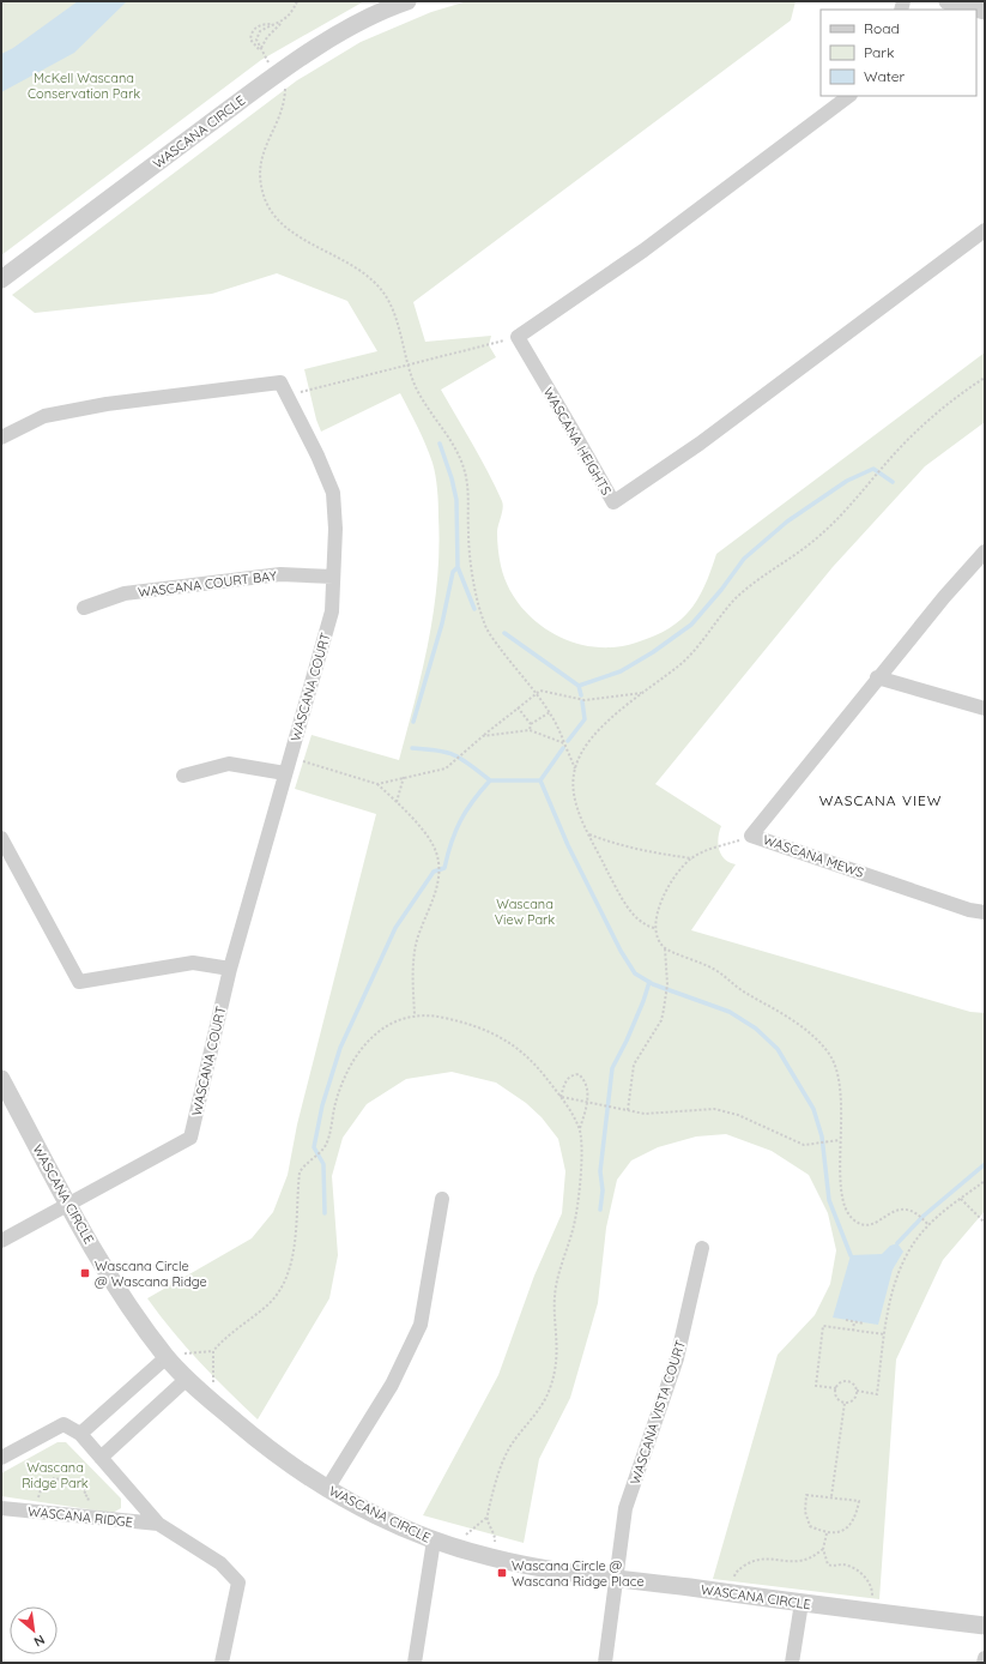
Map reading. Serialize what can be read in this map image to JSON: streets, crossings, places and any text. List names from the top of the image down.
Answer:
{
  "streets": {
    "street": [
      "WASCANA CIRCLE",
      "WASCANA HEIGHTS",
      "WASCANA COURT BAY",
      "WASCANA COURT",
      "WASCANA MEWS",
      "WASCANA VISTA COURT",
      "WASCANA RIDGE"
    ]
  },
  "crossings": [
    ["WASCANA CIRCLE", "WASCANA COURT"],
    ["WASCANA CIRCLE", "WASCANA VISTA COURT"],
    ["WASCANA COURT BAY", "WASCANA COURT"]
  ],
  "districts": ["WASCANA VIEW"],
  "parks": ["McKell Wascana Conservation Park", "Wascana View Park", "Wascana Ridge Park"],
  "places": {
    "transit": ["Wascana Circle @ Wascana Ridge", "Wascana Circle @ Wascana Ridge Place"]
  },
  "legend": ["Road", "Park", "Water"],
  "north": "bottom right"
}
